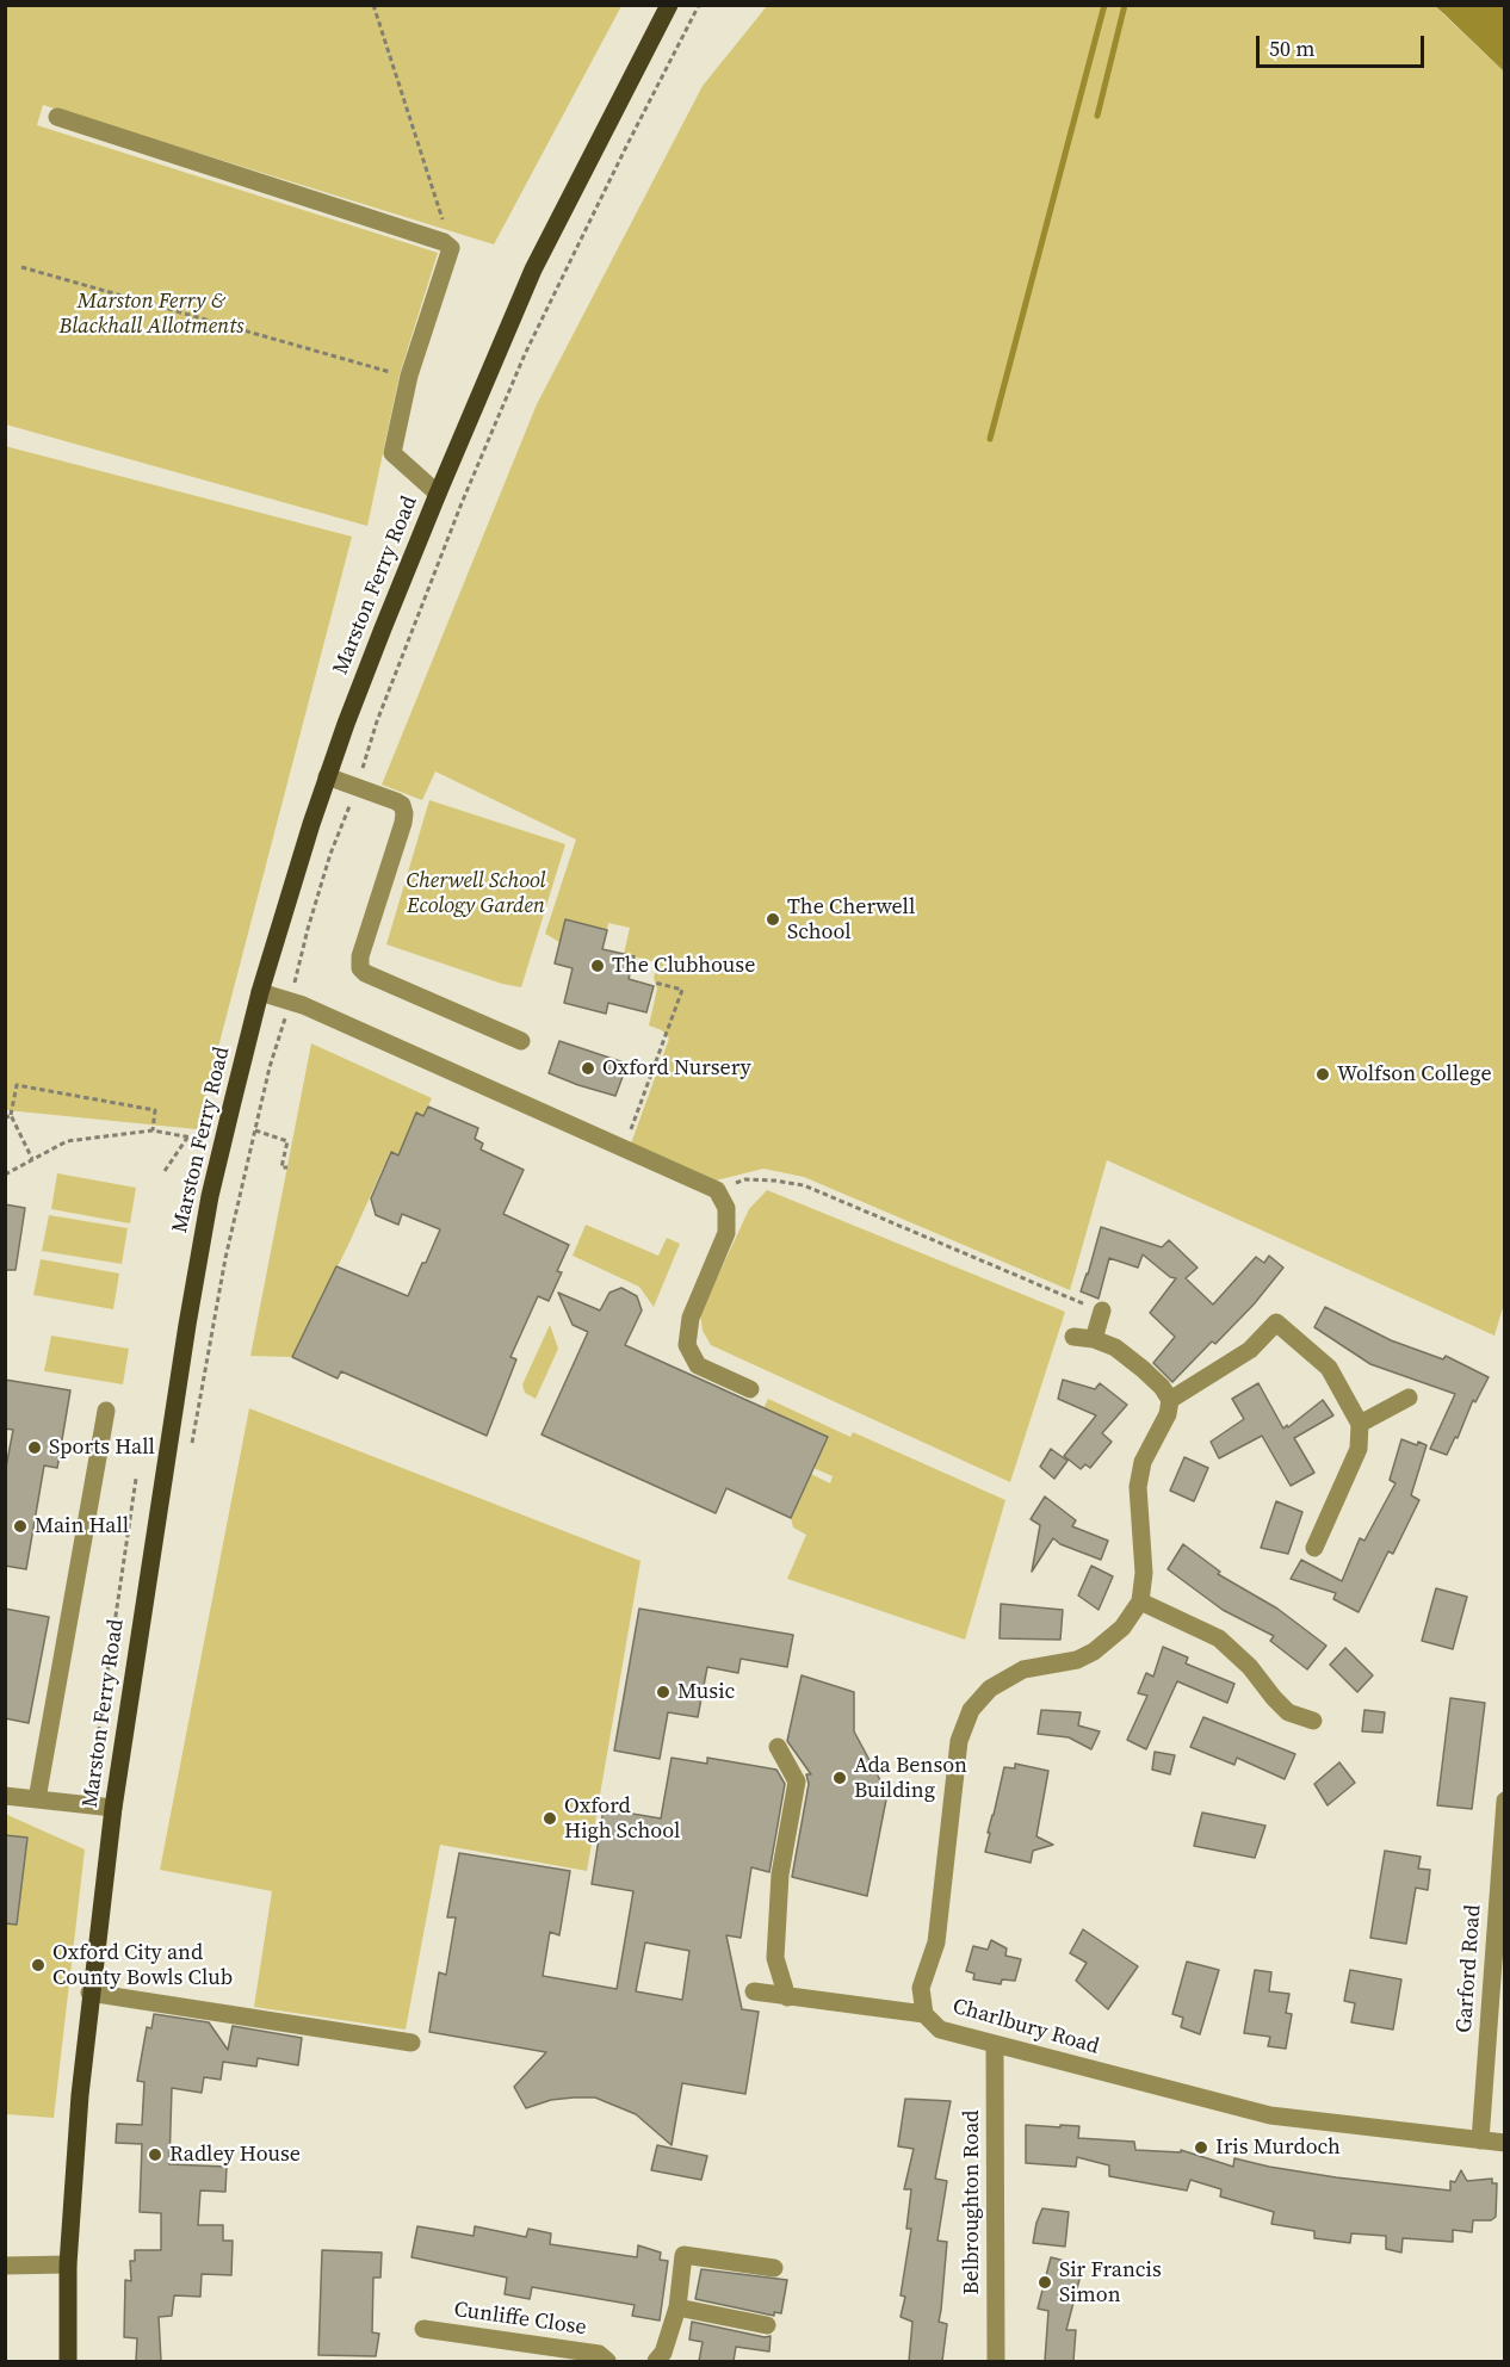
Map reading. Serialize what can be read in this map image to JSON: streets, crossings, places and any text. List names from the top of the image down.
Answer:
{
  "streets": {
    "main road": ["Marston Ferry Road"],
    "street": [
      "Garford Road",
      "Charlbury Road",
      "Belbroughton Road",
      "Cunliffe Close"
    ]
  },
  "crossings": [
    ["Garford Road", "Charlbury Road"],
    ["Charlbury Road", "Belbroughton Road"]
  ],
  "parks": ["Marston Ferry & Blackhall Allotments", "Cherwell School Ecology Garden"],
  "places": [
    "The Cherwell School",
    "The Clubhouse",
    "Oxford Nursery",
    "Wolfson College",
    "Sports Hall",
    "Main Hall",
    "Music",
    "Ada Benson Building",
    "Oxford High School",
    "Oxford City and County Bowls Club",
    "Iris Murdoch",
    "Radley House",
    "Sir Francis Simon"
  ],
  "scale_bar": "50 m"
}
